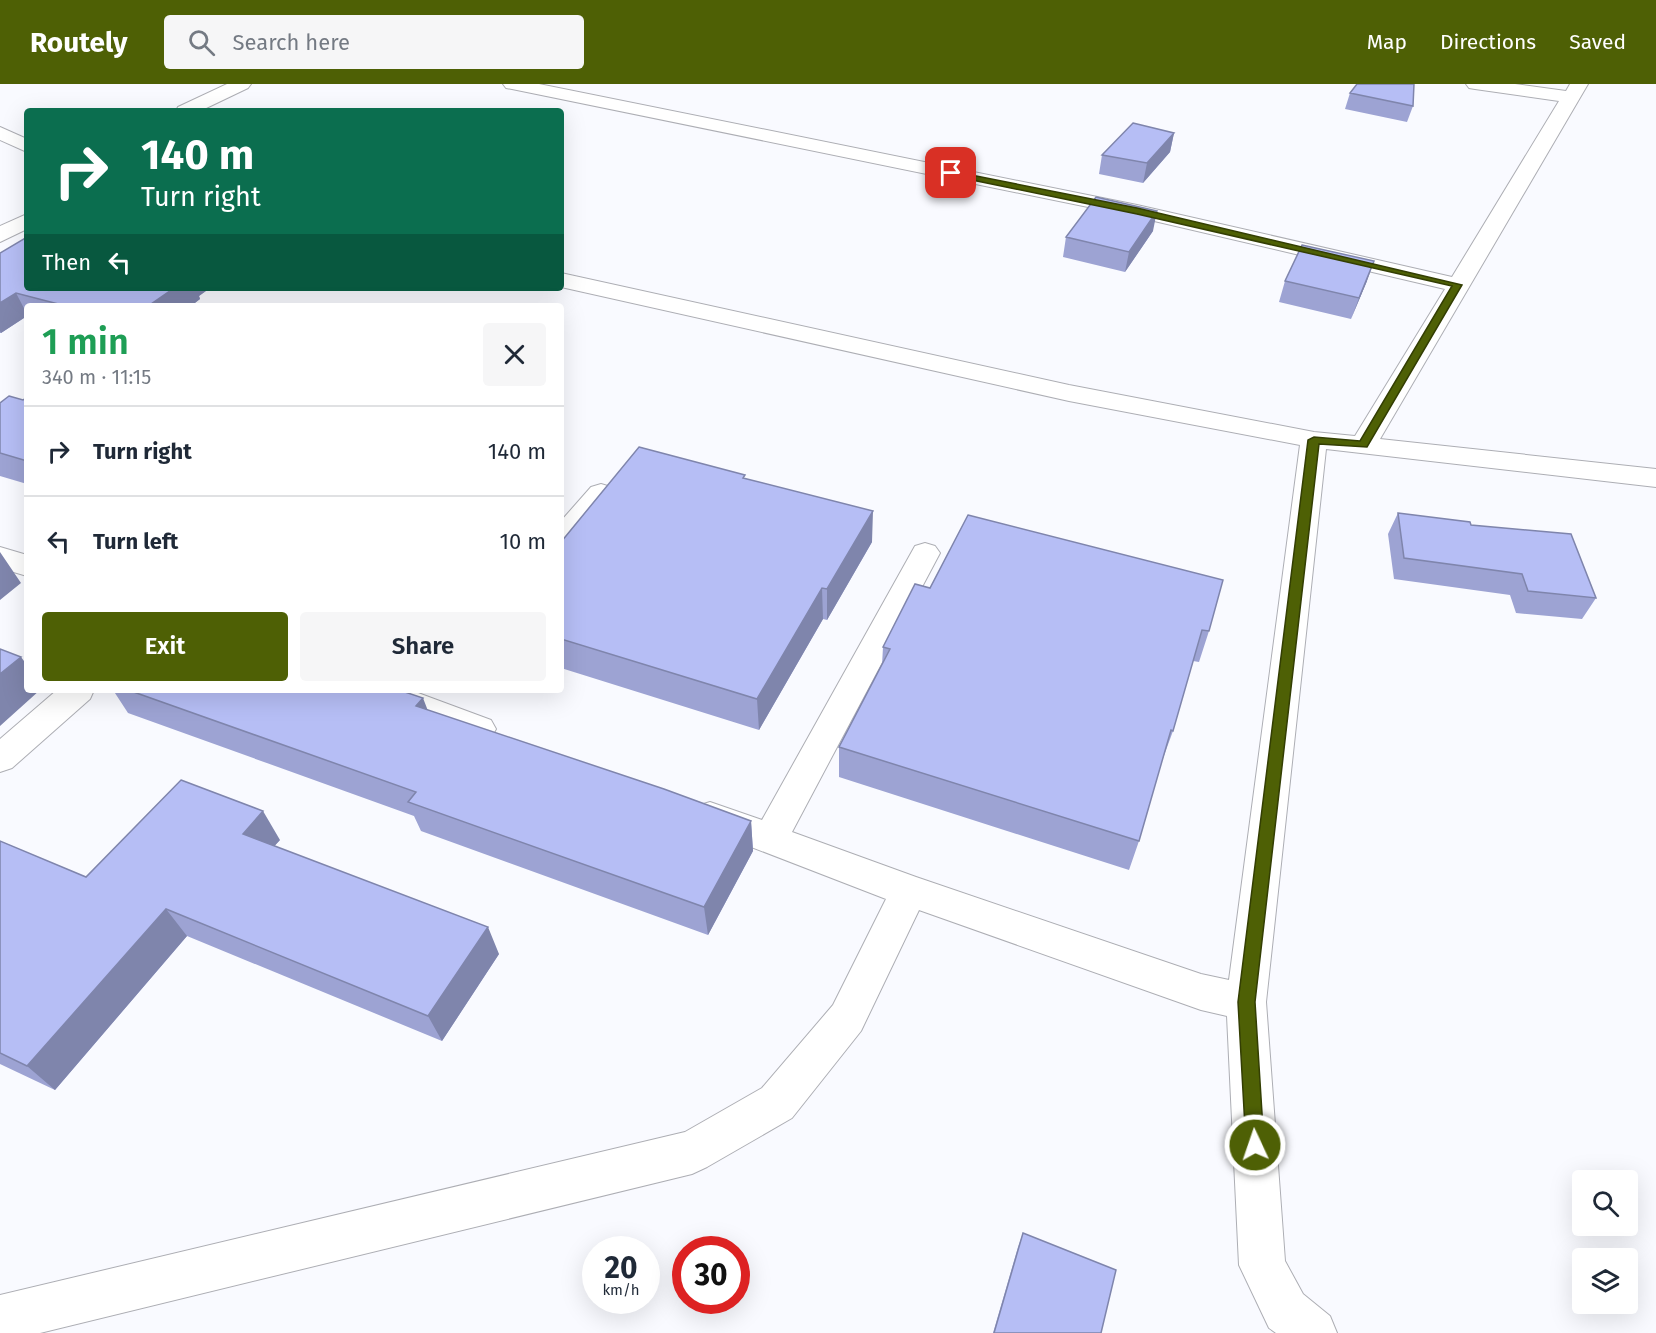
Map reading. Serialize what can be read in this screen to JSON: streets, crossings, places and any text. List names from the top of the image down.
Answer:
{
  "page": {
    "header": "Routely",
    "search": "Search here",
    "nav": ["Map", "Directions", "Saved"],
    "turn": ["140 m", "Turn right"],
    "then": "Then",
    "heading": ["1 min", "340 m · 11:15"],
    "list": [
      {
        "name": "Turn right",
        "value": "140 m"
      },
      {
        "name": "Turn left",
        "value": "10 m"
      }
    ],
    "buttons": ["Exit", "Share"],
    "speed": "20 km/h",
    "limit": "30"
  }
}
